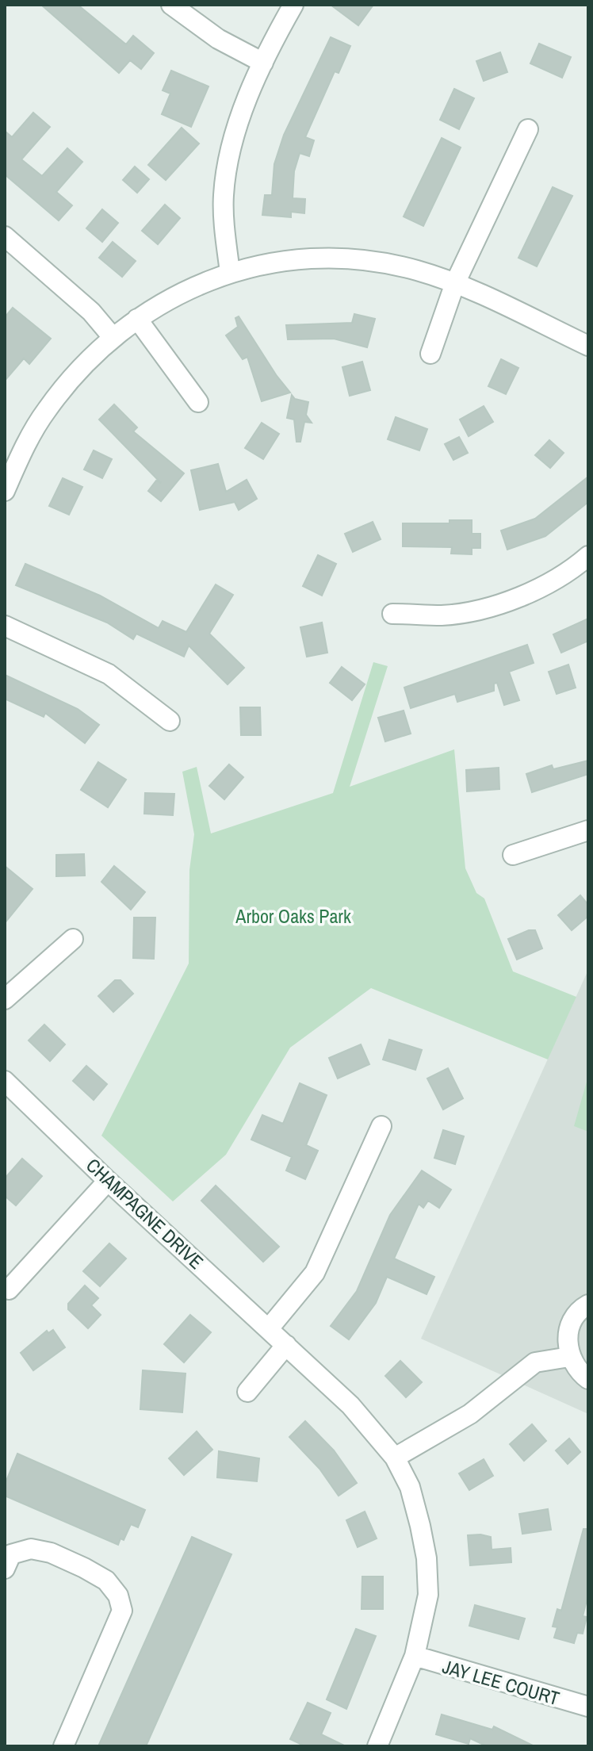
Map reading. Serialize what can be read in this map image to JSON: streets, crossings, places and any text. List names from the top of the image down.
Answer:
{
  "streets": {
    "street": ["CHAMPAGNE DRIVE", "JAY LEE COURT"]
  },
  "crossings": [
    ["CHAMPAGNE DRIVE", "JAY LEE COURT"]
  ],
  "parks": ["Arbor Oaks Park"]
}
